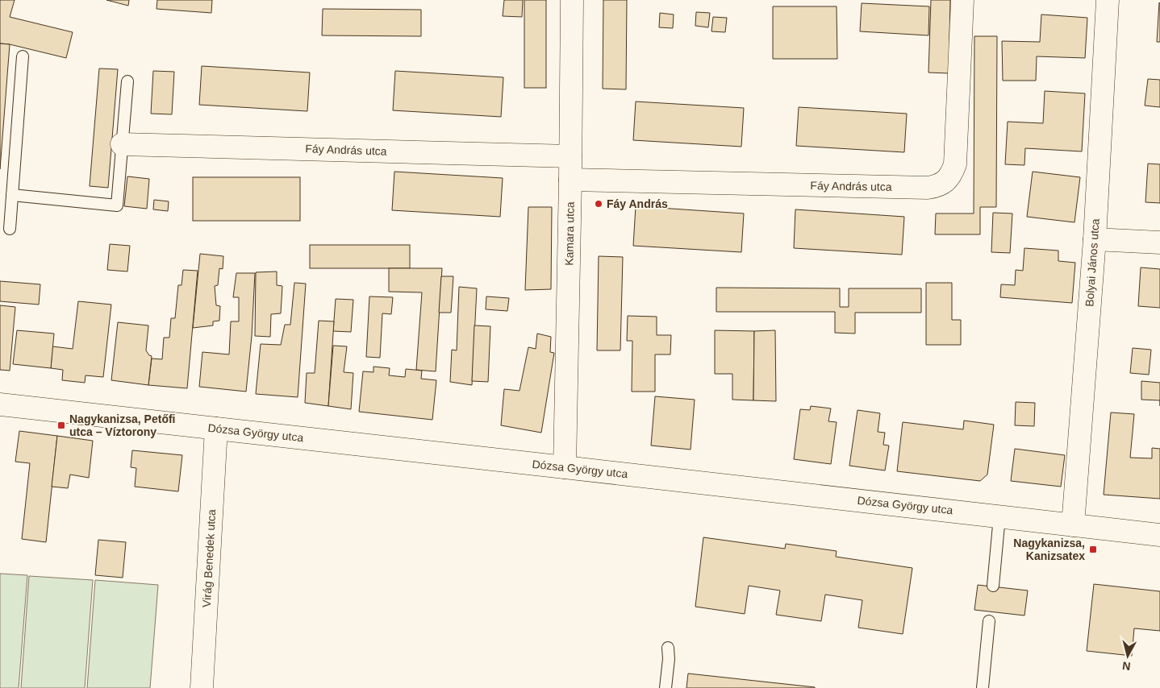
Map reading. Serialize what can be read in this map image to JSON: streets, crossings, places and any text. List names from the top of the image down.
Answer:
{
  "streets": {
    "street": [
      "Fáy András utca",
      "Kamara utca",
      "Bolyai János utca",
      "Dózsa György utca",
      "Virág Benedek utca"
    ]
  },
  "crossings": [
    ["Fáy András utca", "Kamara utca"],
    ["Kamara utca", "Dózsa György utca"],
    ["Bolyai János utca", "Dózsa György utca"],
    ["Dózsa György utca", "Virág Benedek utca"]
  ],
  "places": {
    "other": ["Fáy András"],
    "transit": ["Nagykanizsa, Petőfi utca – Víztorony", "Nagykanizsa, Kanizsatex"]
  },
  "north": "bottom"
}
